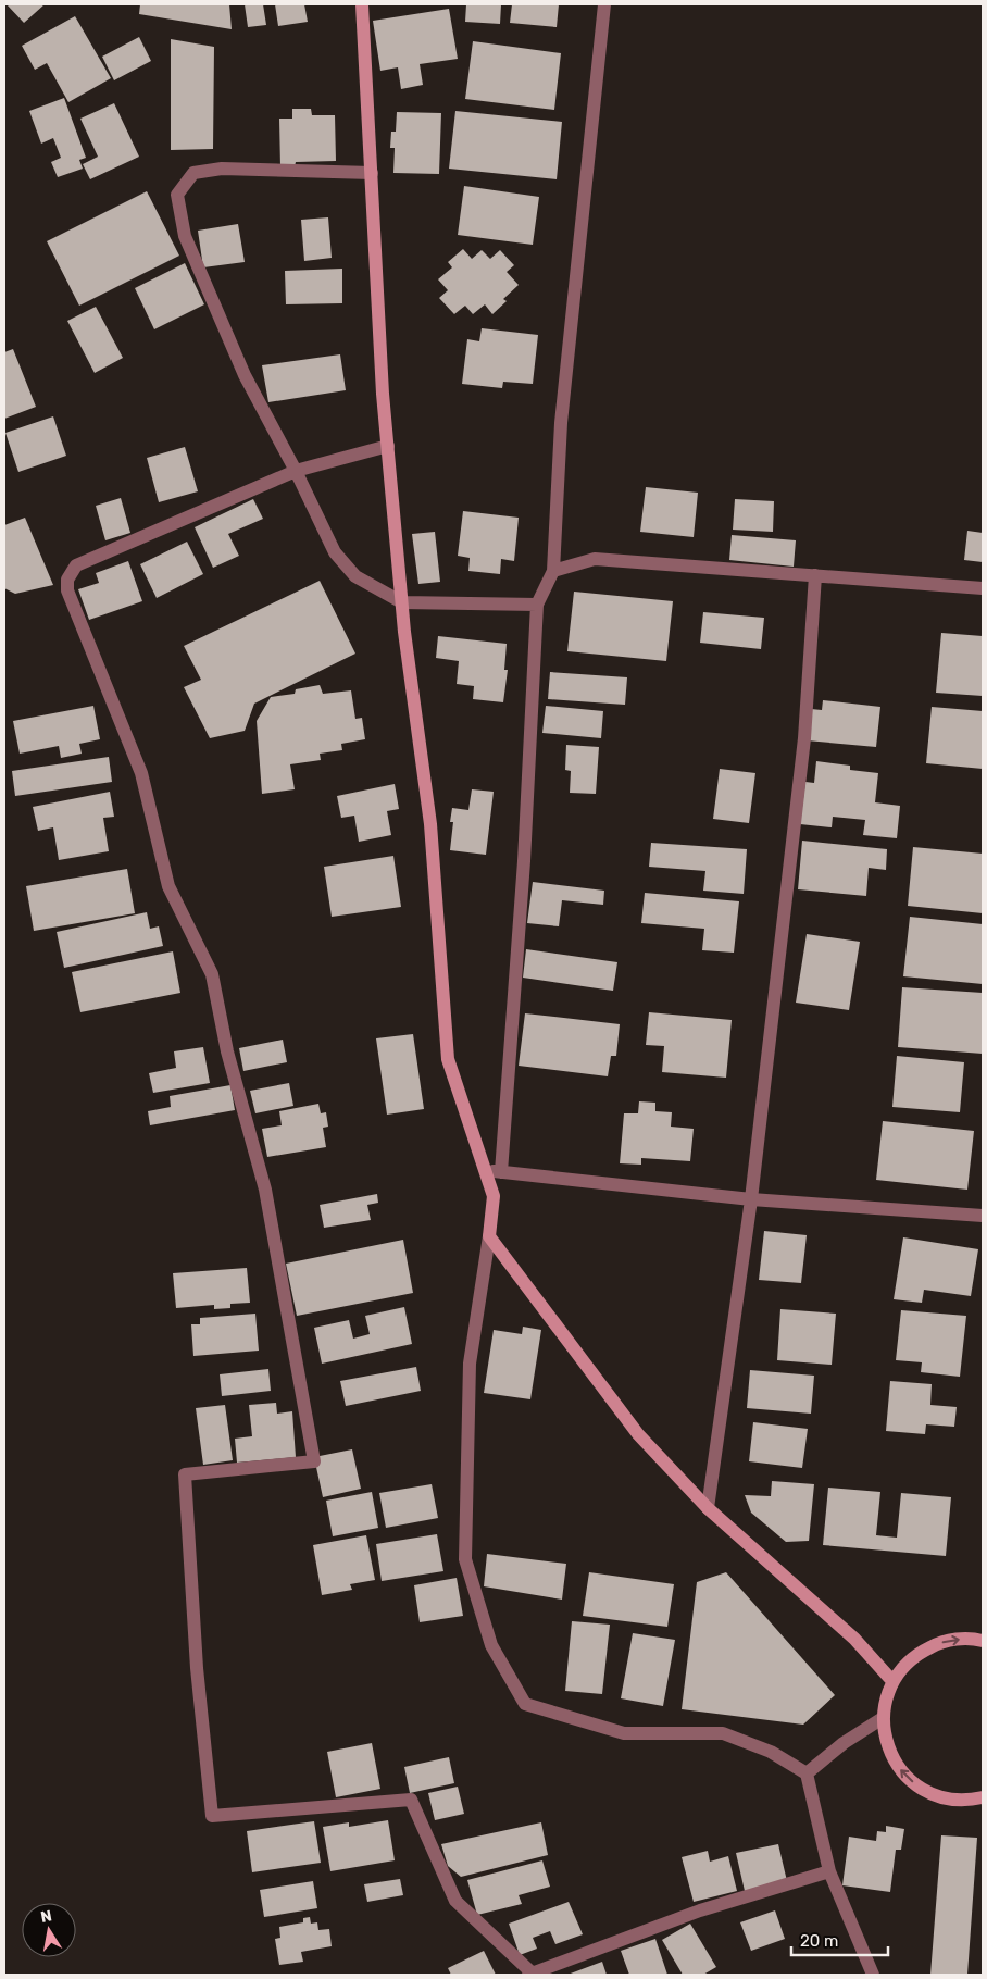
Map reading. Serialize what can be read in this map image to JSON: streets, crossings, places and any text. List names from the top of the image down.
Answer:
{
  "scale_bar": "20 m",
  "north": "top"
}
